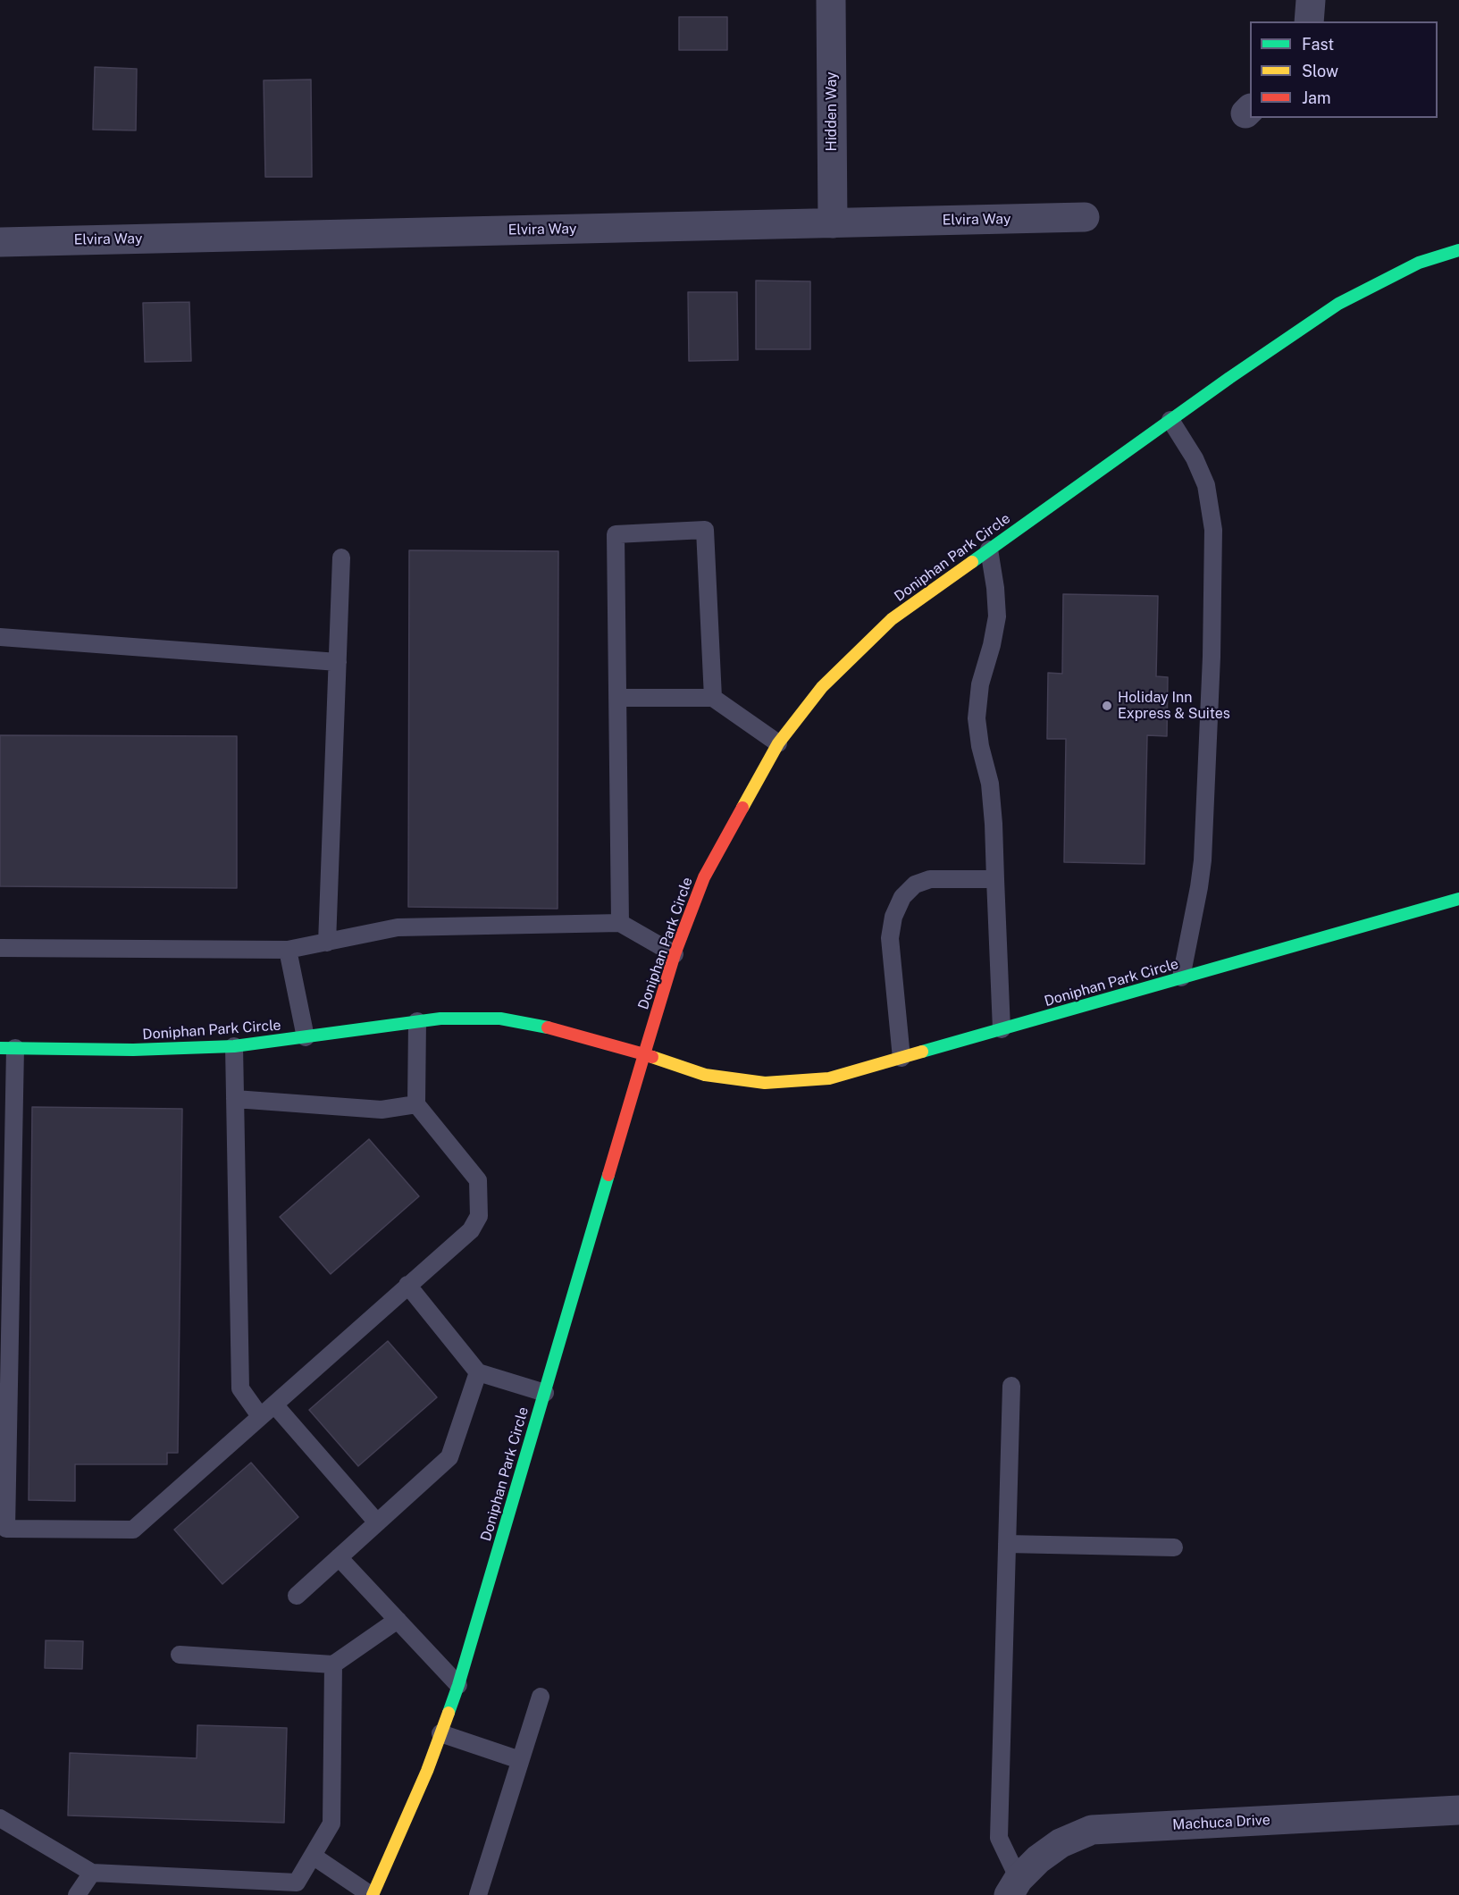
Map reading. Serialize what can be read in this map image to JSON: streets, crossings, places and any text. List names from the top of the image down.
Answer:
{
  "streets": {
    "street": [
      "Hidden Way",
      "Elvira Way",
      "Doniphan Park Circle",
      "Machuca Drive"
    ]
  },
  "crossings": [
    ["Hidden Way", "Elvira Way"]
  ],
  "places": ["Holiday Inn Express & Suites"],
  "legend": ["Fast", "Slow", "Jam"]
}
